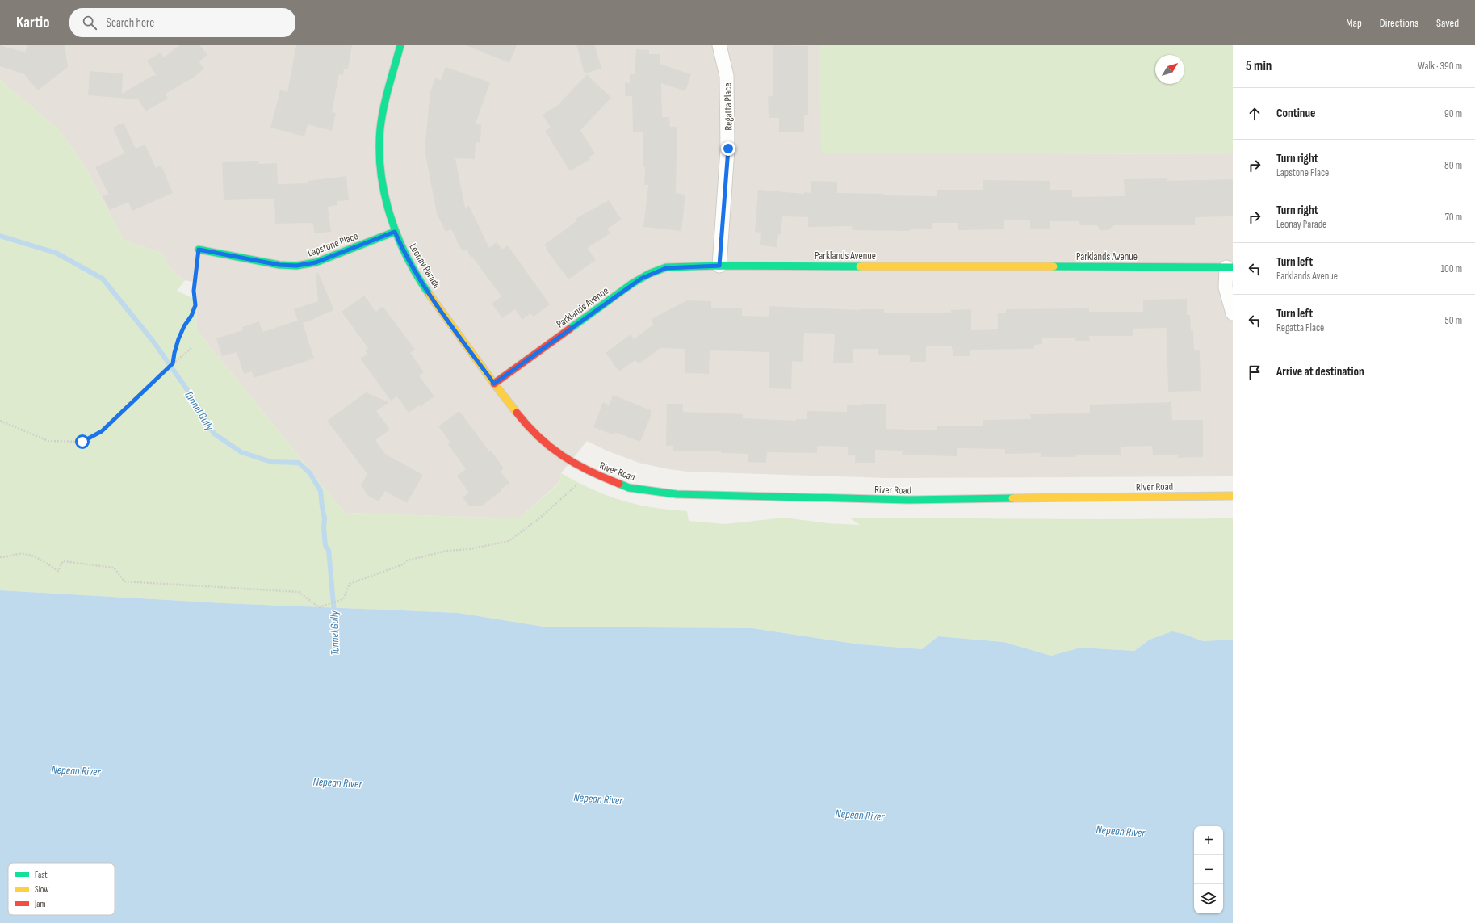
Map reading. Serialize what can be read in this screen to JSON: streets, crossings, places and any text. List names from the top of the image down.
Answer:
{
  "streets": {
    "street": [
      "Regatta Place",
      "Lapstone Place",
      "Parklands Avenue",
      "Leonay Parade",
      "River Road"
    ]
  },
  "crossings": [
    ["Regatta Place", "Parklands Avenue"],
    ["Lapstone Place", "Leonay Parade"],
    ["Parklands Avenue", "Leonay Parade"],
    ["Leonay Parade", "River Road"]
  ],
  "water": ["Tunnel Gully", "Nepean River"],
  "legend": ["Fast", "Slow", "Jam"],
  "north": "top right",
  "page": {
    "header": "Kartio",
    "search": "Search here",
    "nav": ["Map", "Directions", "Saved"],
    "heading": ["5 min", "Walk · 390 m"],
    "list": [
      ["Continue", "90 m"],
      ["Turn right", "Lapstone Place", "80 m"],
      ["Turn right", "Leonay Parade", "70 m"],
      ["Turn left", "Parklands Avenue", "100 m"],
      ["Turn left", "Regatta Place", "50 m"],
      "Arrive at destination"
    ],
    "map_buttons": ["+", "−"]
  }
}
